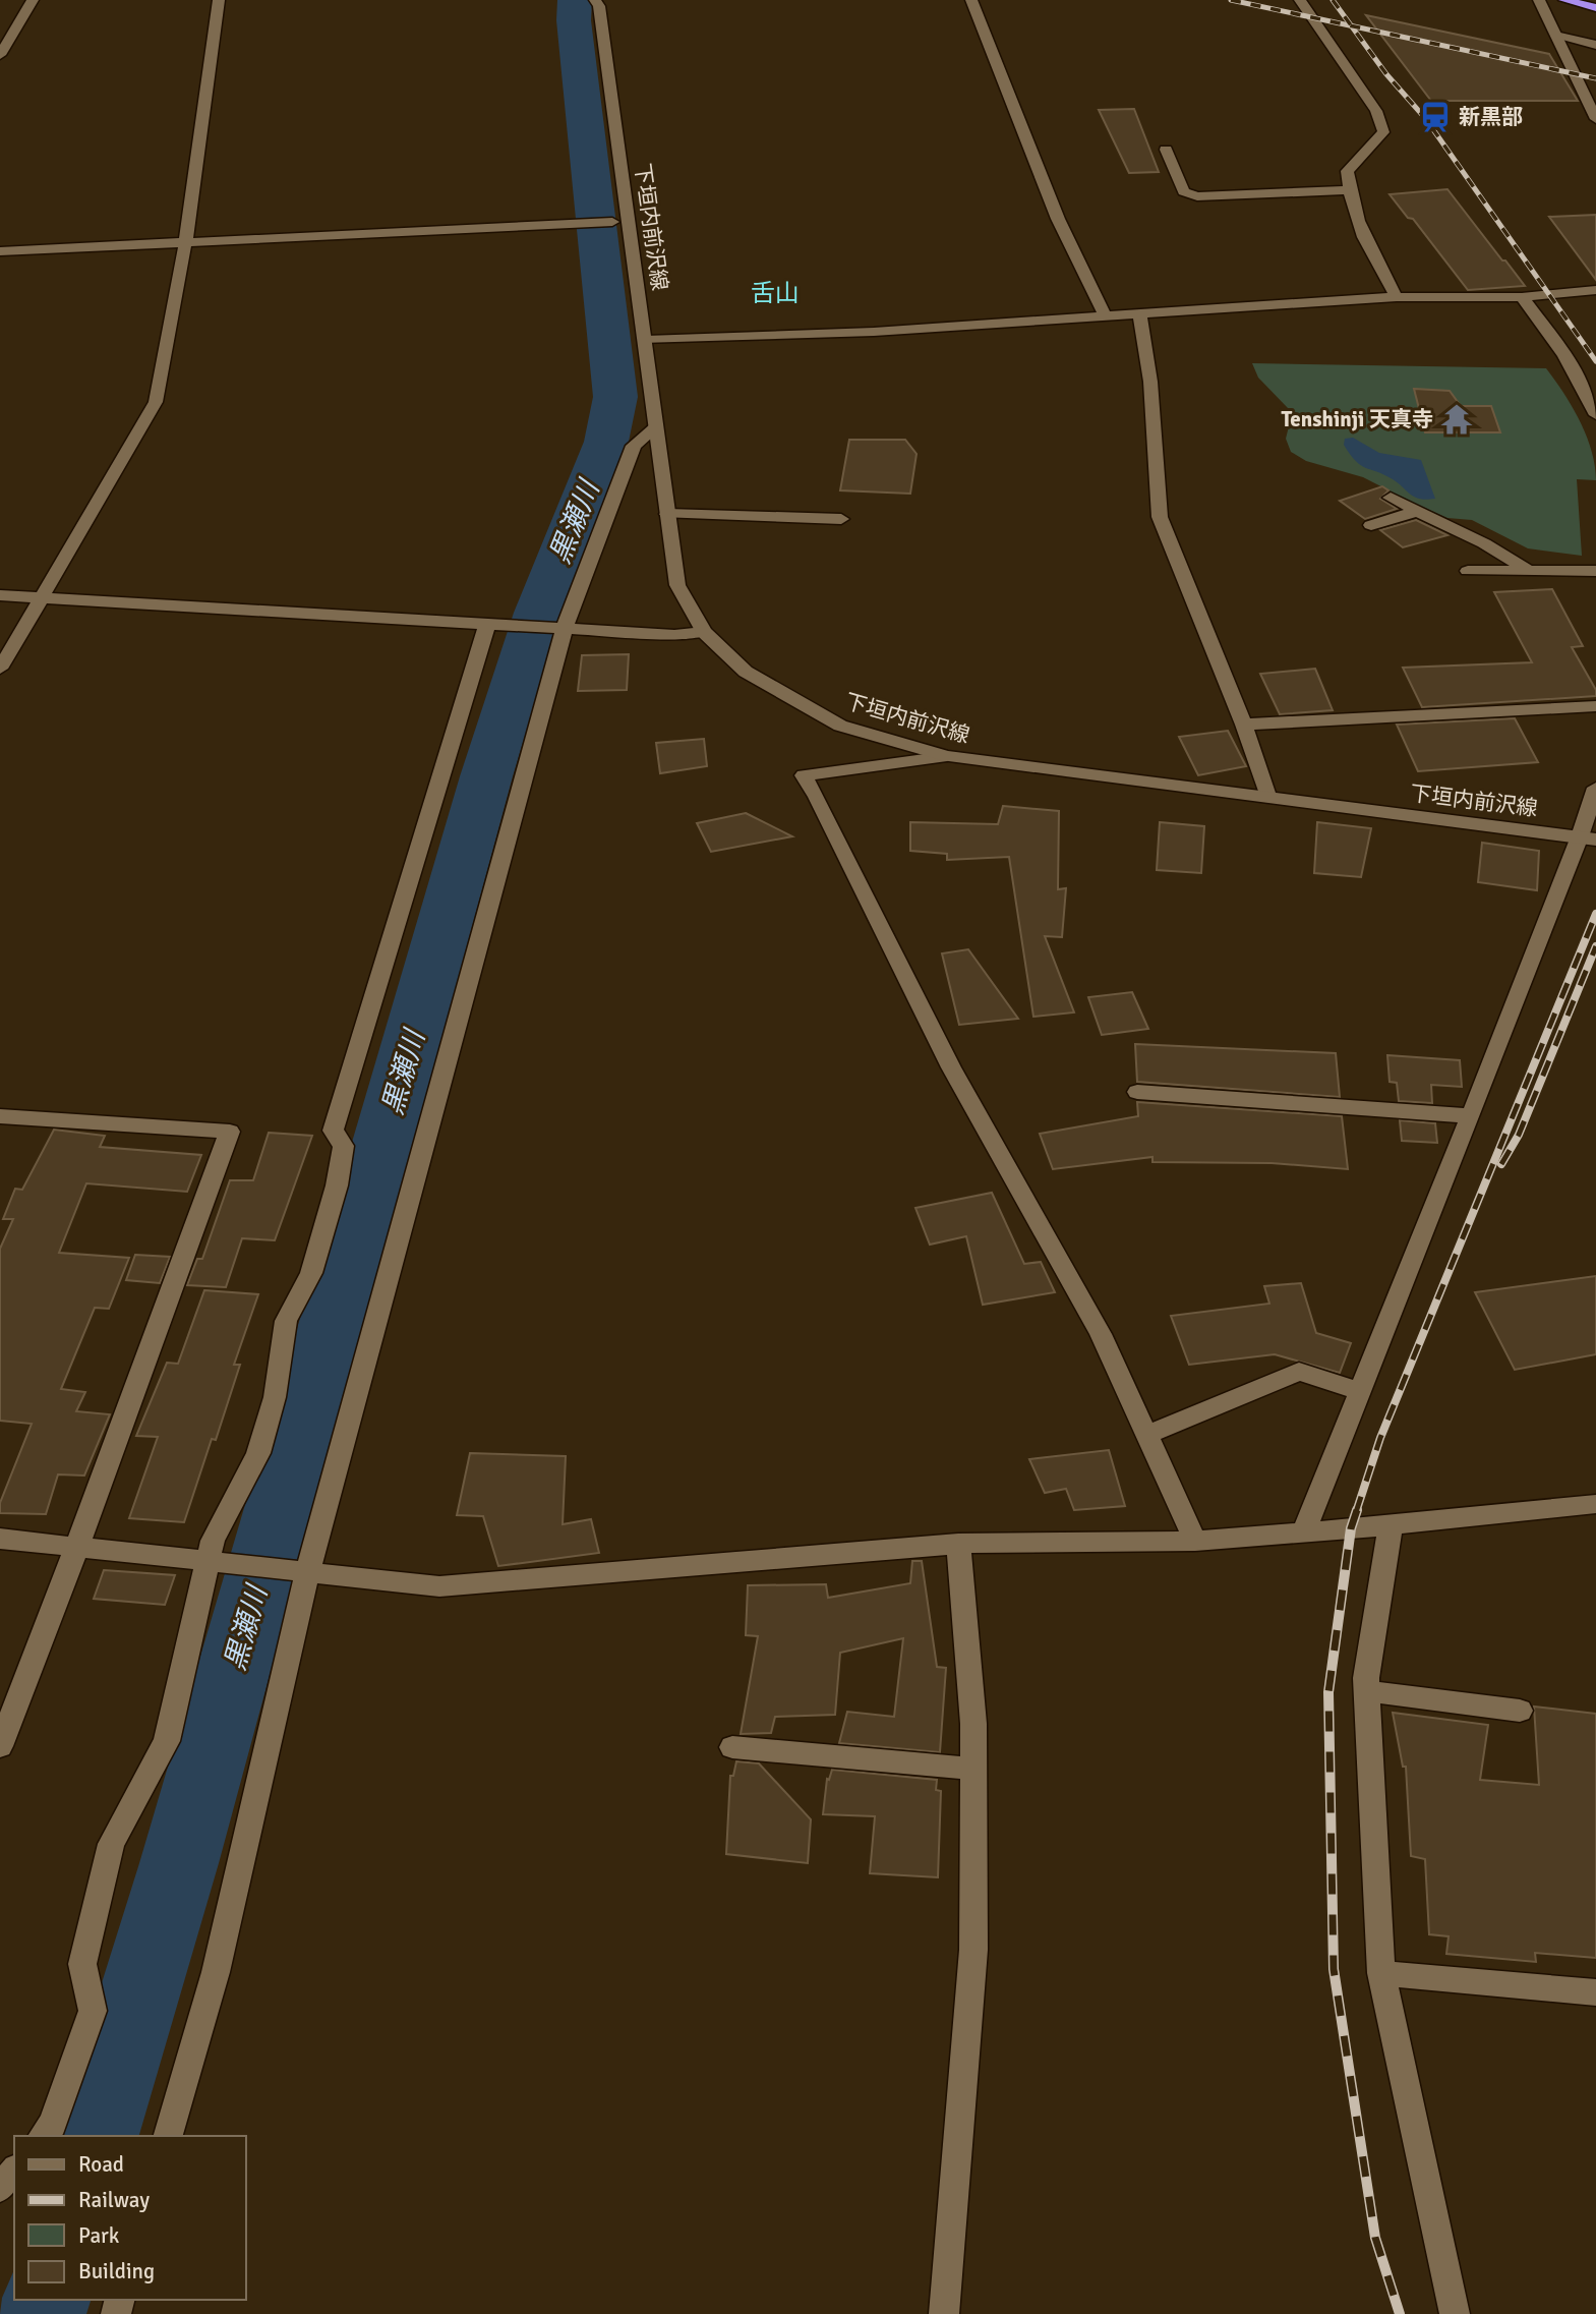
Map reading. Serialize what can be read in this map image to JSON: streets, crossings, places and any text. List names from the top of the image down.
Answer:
{
  "streets": {
    "street": ["下垣内前沢線"]
  },
  "districts": ["舌山"],
  "water": ["黒瀬川"],
  "places": {
    "station": ["新黒部"],
    "temple": ["Tenshinji 天真寺"]
  },
  "legend": [
    "Road",
    "Railway",
    "Park",
    "Building"
  ]
}
